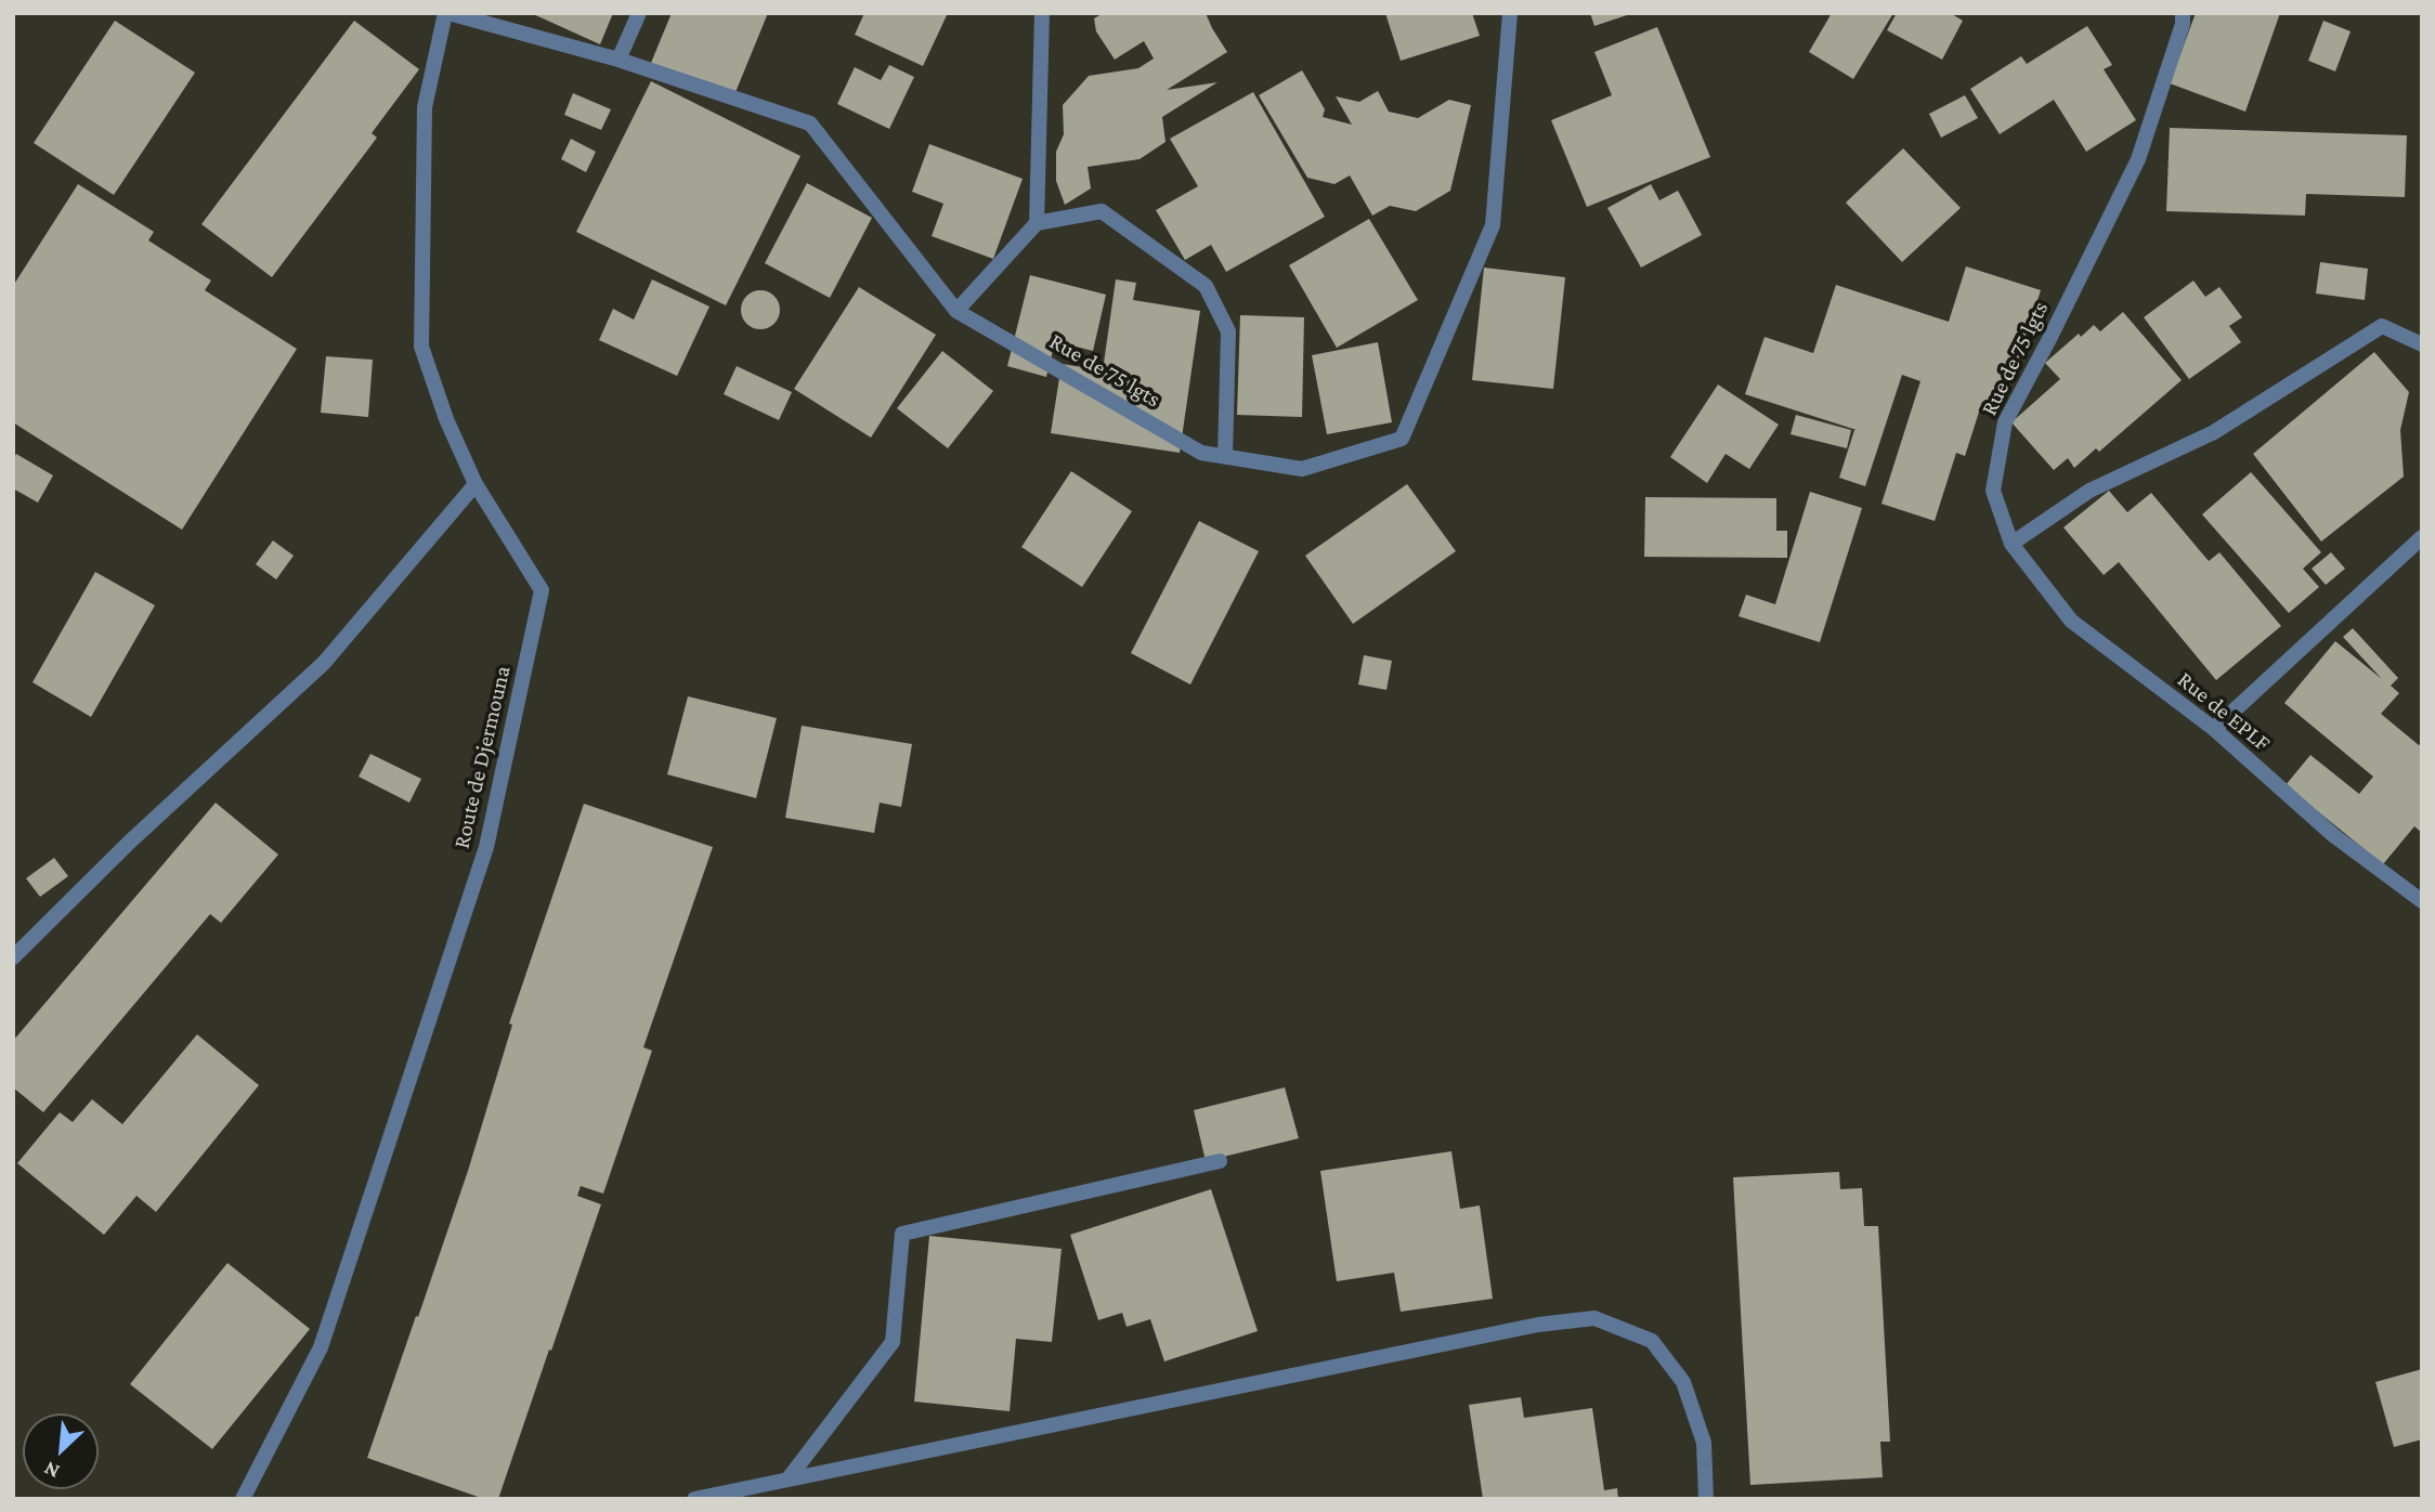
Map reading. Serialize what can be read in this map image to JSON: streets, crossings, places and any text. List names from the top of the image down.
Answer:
{
  "streets": {
    "street": ["Rue de 75 lgts", "Rue de EPLF", "Route de Djermouna"]
  },
  "crossings": [
    ["Rue de 75 lgts", "Rue de EPLF"],
    ["Rue de 75 lgts", "Route de Djermouna"]
  ],
  "north": "bottom left"
}
